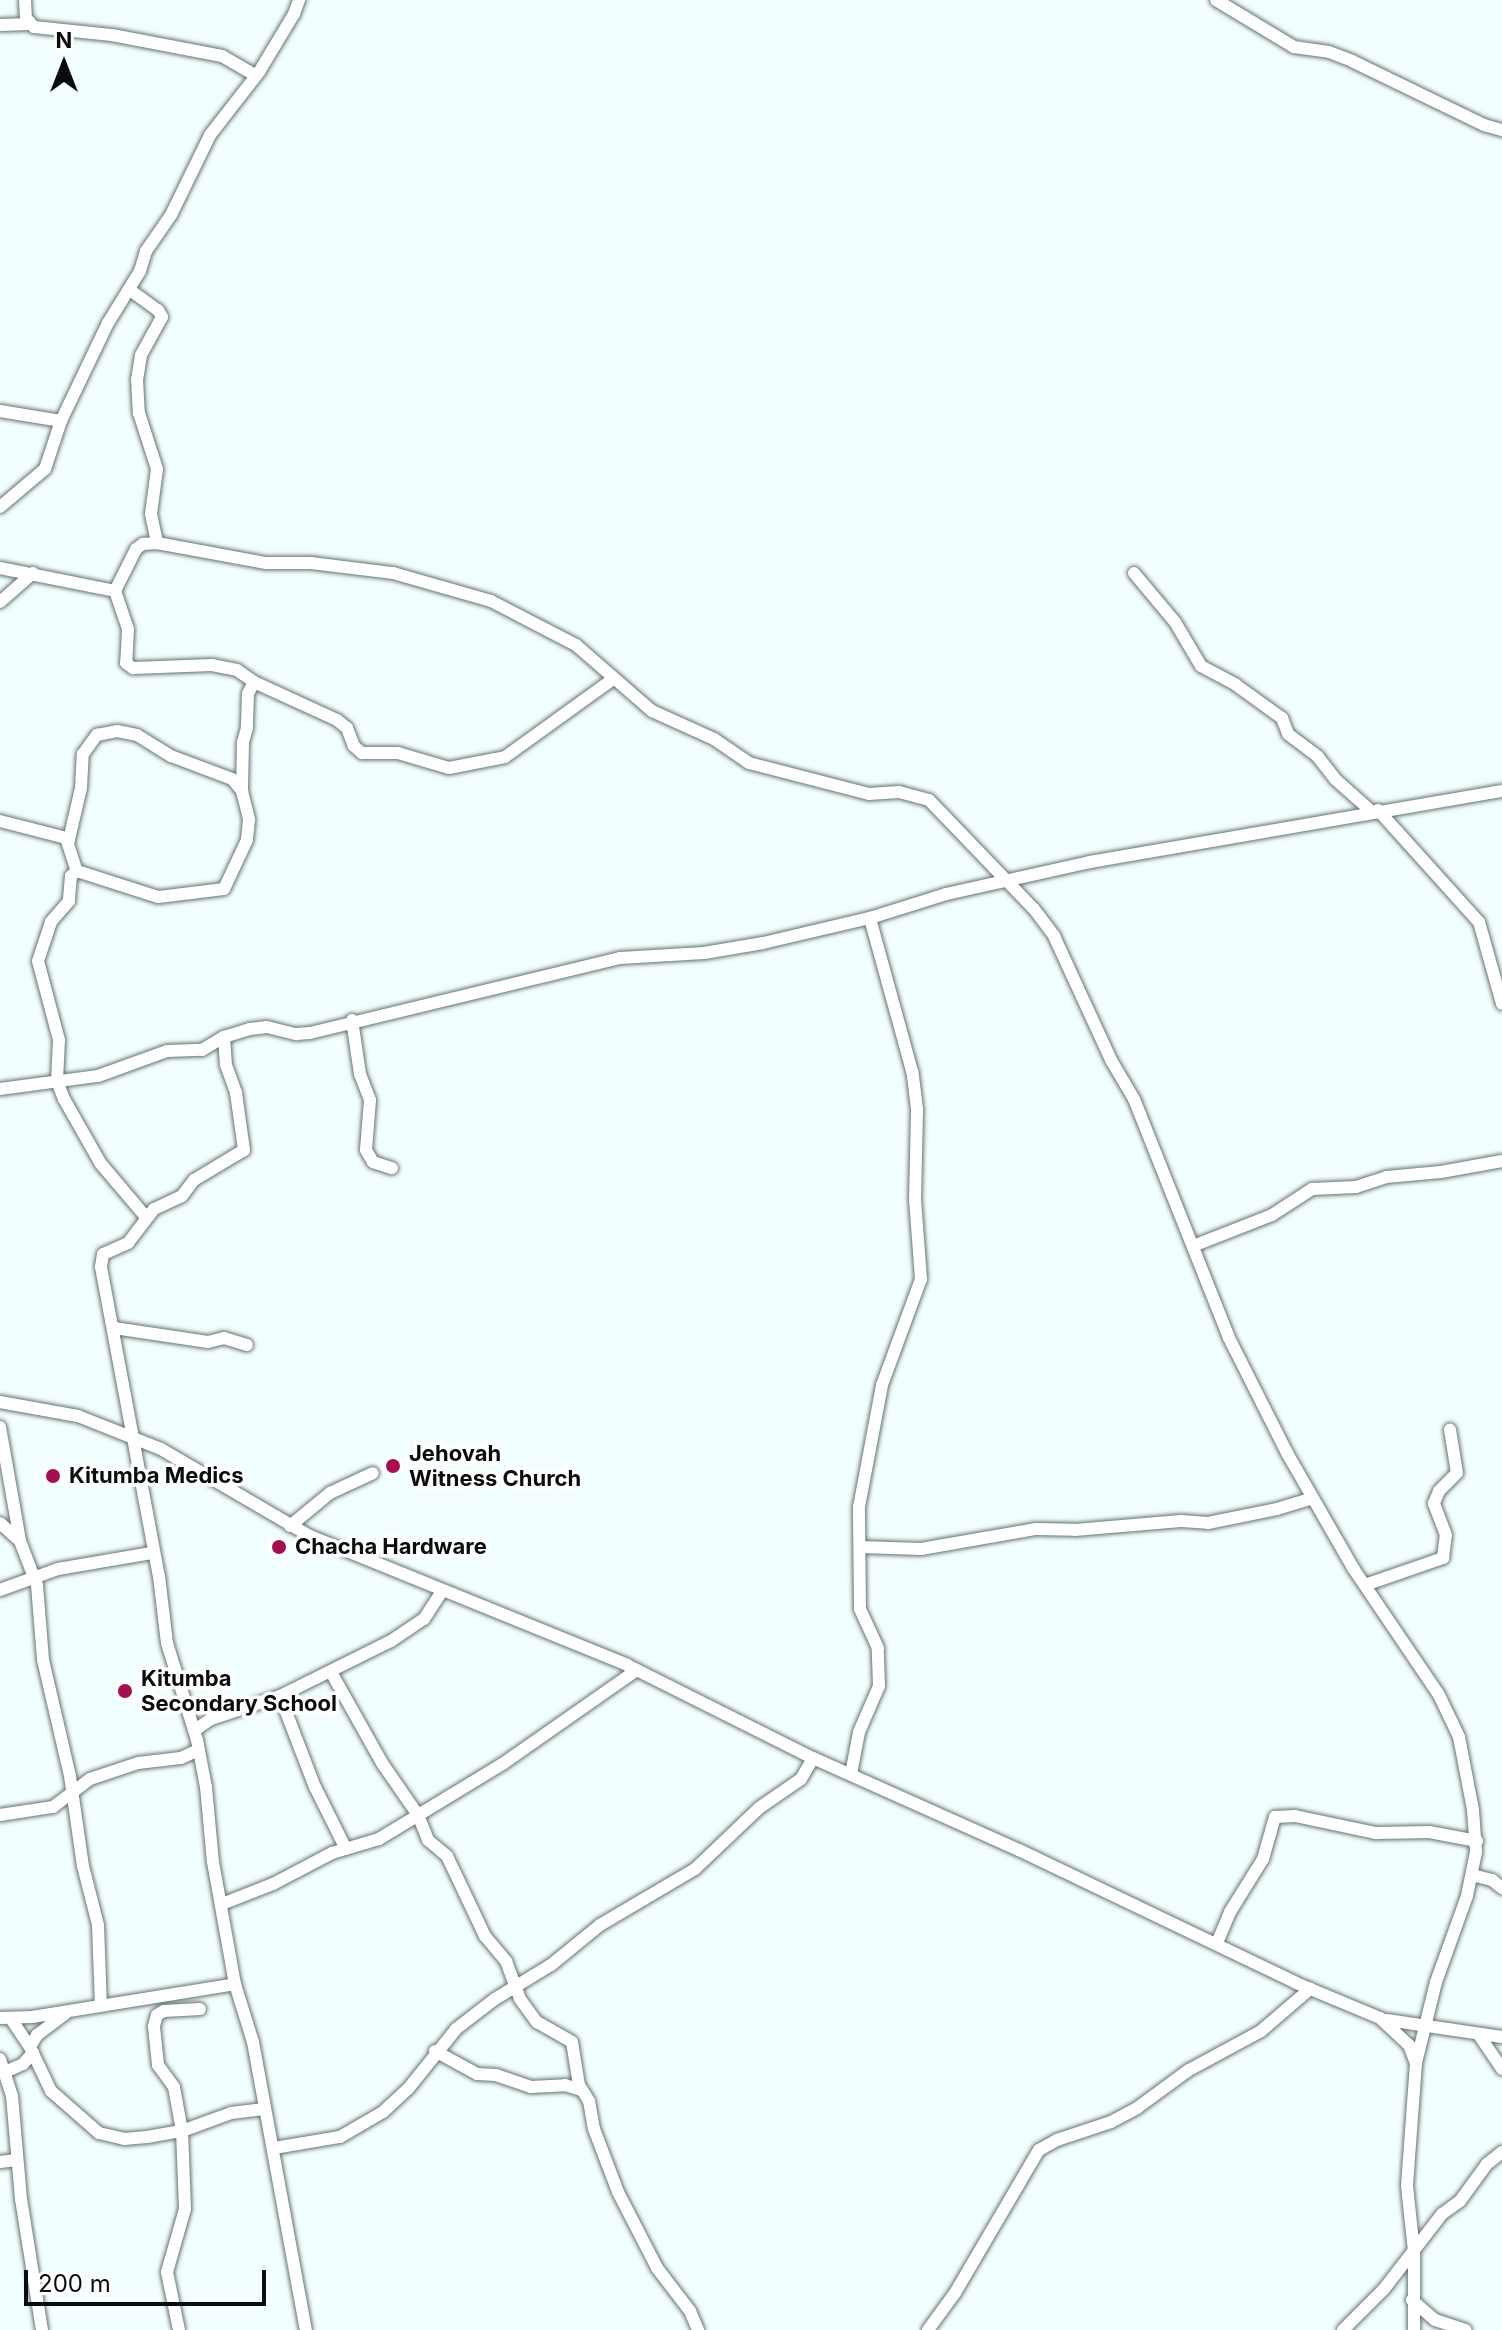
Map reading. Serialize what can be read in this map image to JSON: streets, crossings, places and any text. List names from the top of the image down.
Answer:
{
  "places": [
    "Jehovah Witness Church",
    "Kitumba Medics",
    "Chacha Hardware",
    "Kitumba Secondary School"
  ],
  "scale_bar": "200 m",
  "north": "top"
}
